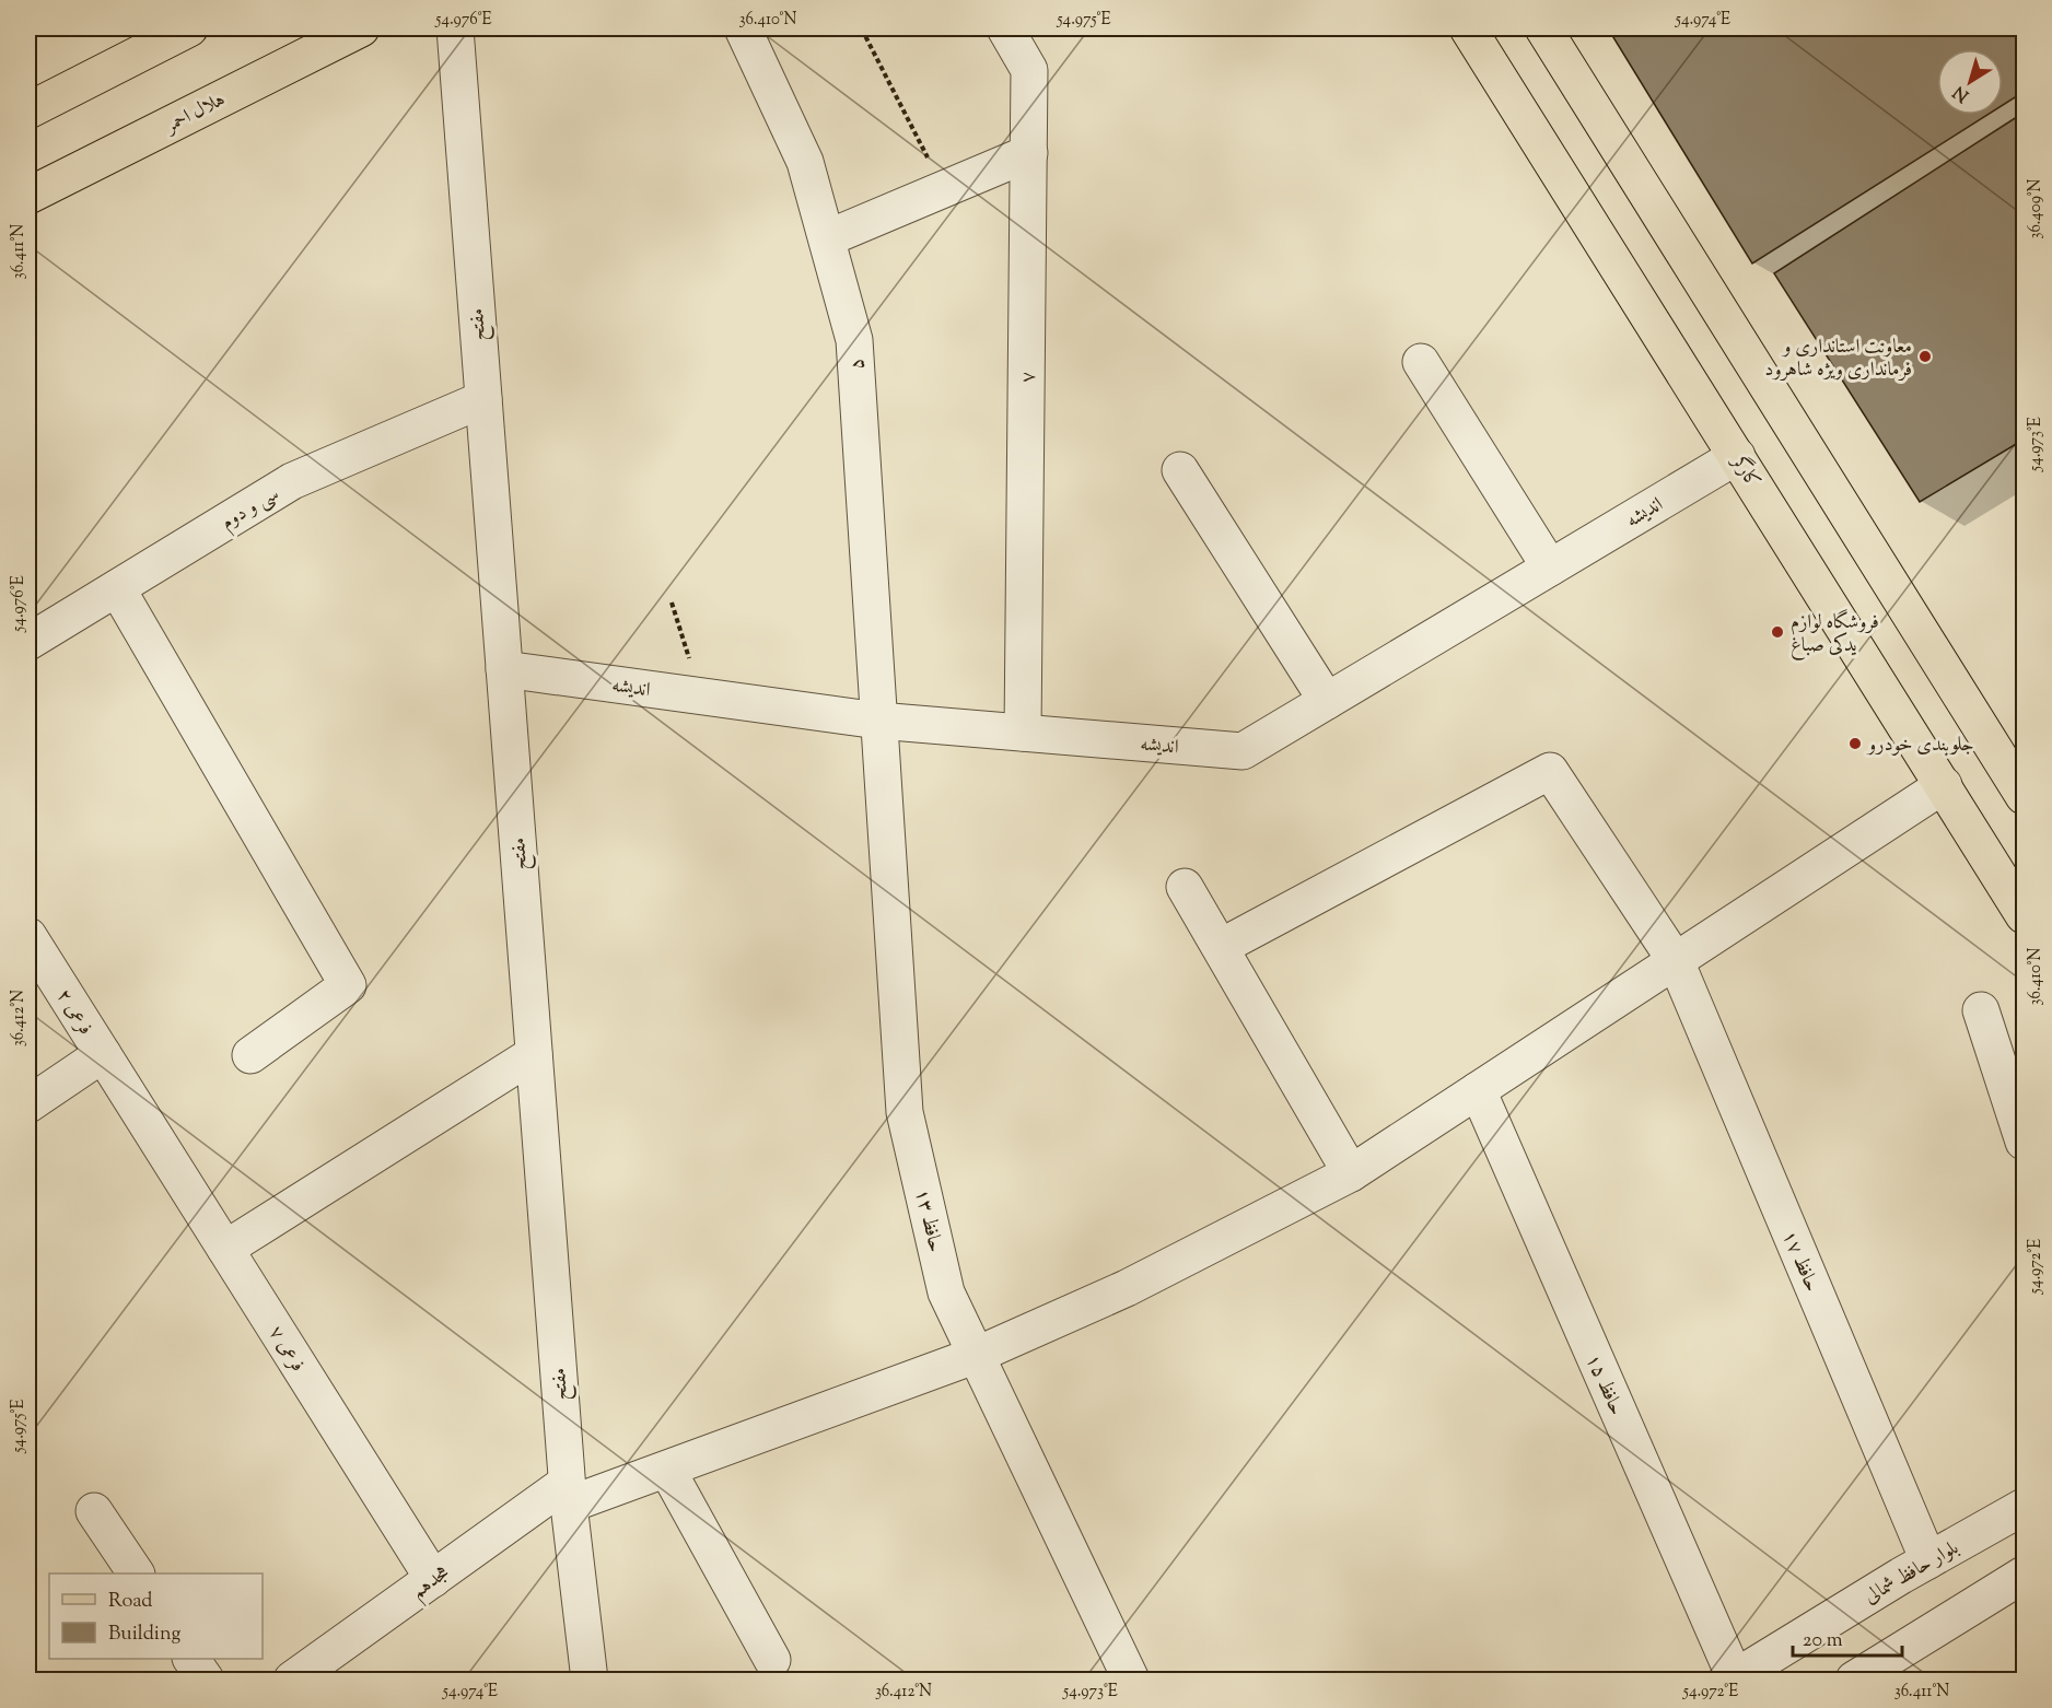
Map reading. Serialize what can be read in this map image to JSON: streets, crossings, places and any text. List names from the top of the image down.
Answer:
{
  "streets": {
    "main road": ["هلال احمر", "کارگر"],
    "street": [
      "مفتح",
      "۵",
      "۷",
      "سی و دوم",
      "اندیشه",
      "فرعی ۲",
      "حافظ ۱۳",
      "حافظ ۱۷",
      "فرعی ۷",
      "حافظ ۱۵",
      "بلوار حافظ شمالی",
      "هجدهم"
    ]
  },
  "crossings": [
    ["مفتح", "سی و دوم"],
    ["مفتح", "اندیشه"],
    ["مفتح", "هجدهم"],
    ["۵", "اندیشه"],
    ["۵", "حافظ ۱۳"],
    ["۷", "اندیشه"],
    ["کارگر", "اندیشه"],
    ["کارگر", "هجدهم"],
    ["اندیشه", "حافظ ۱۳"],
    ["فرعی ۲", "فرعی ۷"],
    ["حافظ ۱۳", "هجدهم"],
    ["حافظ ۱۷", "بلوار حافظ شمالی"],
    ["حافظ ۱۷", "هجدهم"],
    ["فرعی ۷", "هجدهم"],
    ["حافظ ۱۵", "بلوار حافظ شمالی"],
    ["حافظ ۱۵", "هجدهم"]
  ],
  "places": ["معاونت استانداری و فرمانداری ویژه شاهرود", "فروشگاه لوازم یدکی صباغ", "جلوبندی خودرو"],
  "legend": ["Road", "Building"],
  "scale_bar": "20 m",
  "north": "bottom left",
  "coordinates": [
    "54.976°E",
    "36.410°N",
    "54.975°E",
    "54.974°E",
    "36.409°N",
    "36.411°N",
    "54.973°E",
    "36.412°N",
    "54.972°E"
  ]
}
